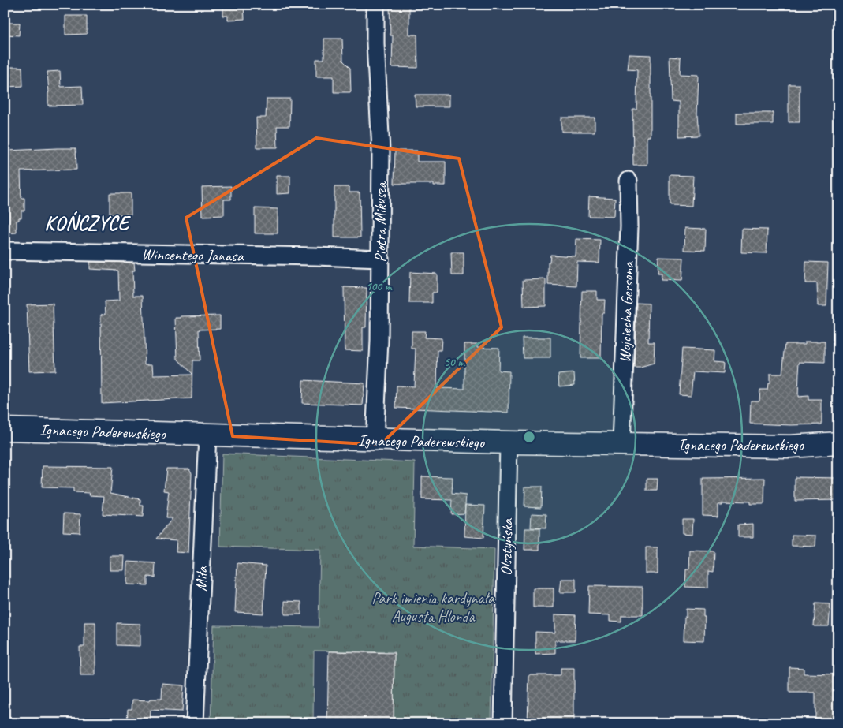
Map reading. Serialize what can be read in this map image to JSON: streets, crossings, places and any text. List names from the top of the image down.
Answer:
{
  "streets": {
    "main road": ["Ignacego Paderewskiego"],
    "street": [
      "Piotra Mikusza",
      "Wincentego Janasa",
      "Wojciecha Gersona",
      "Olsztyńska",
      "Miła"
    ]
  },
  "crossings": [
    ["Piotra Mikusza", "Wincentego Janasa"],
    ["Piotra Mikusza", "Ignacego Paderewskiego"],
    ["Wojciecha Gersona", "Ignacego Paderewskiego"],
    ["Ignacego Paderewskiego", "Olsztyńska"],
    ["Ignacego Paderewskiego", "Miła"]
  ],
  "districts": ["KOŃCZYCE"],
  "parks": ["Park imienia kardynała Augusta Hlonda"],
  "rings": ["100 m", "50 m"]
}
